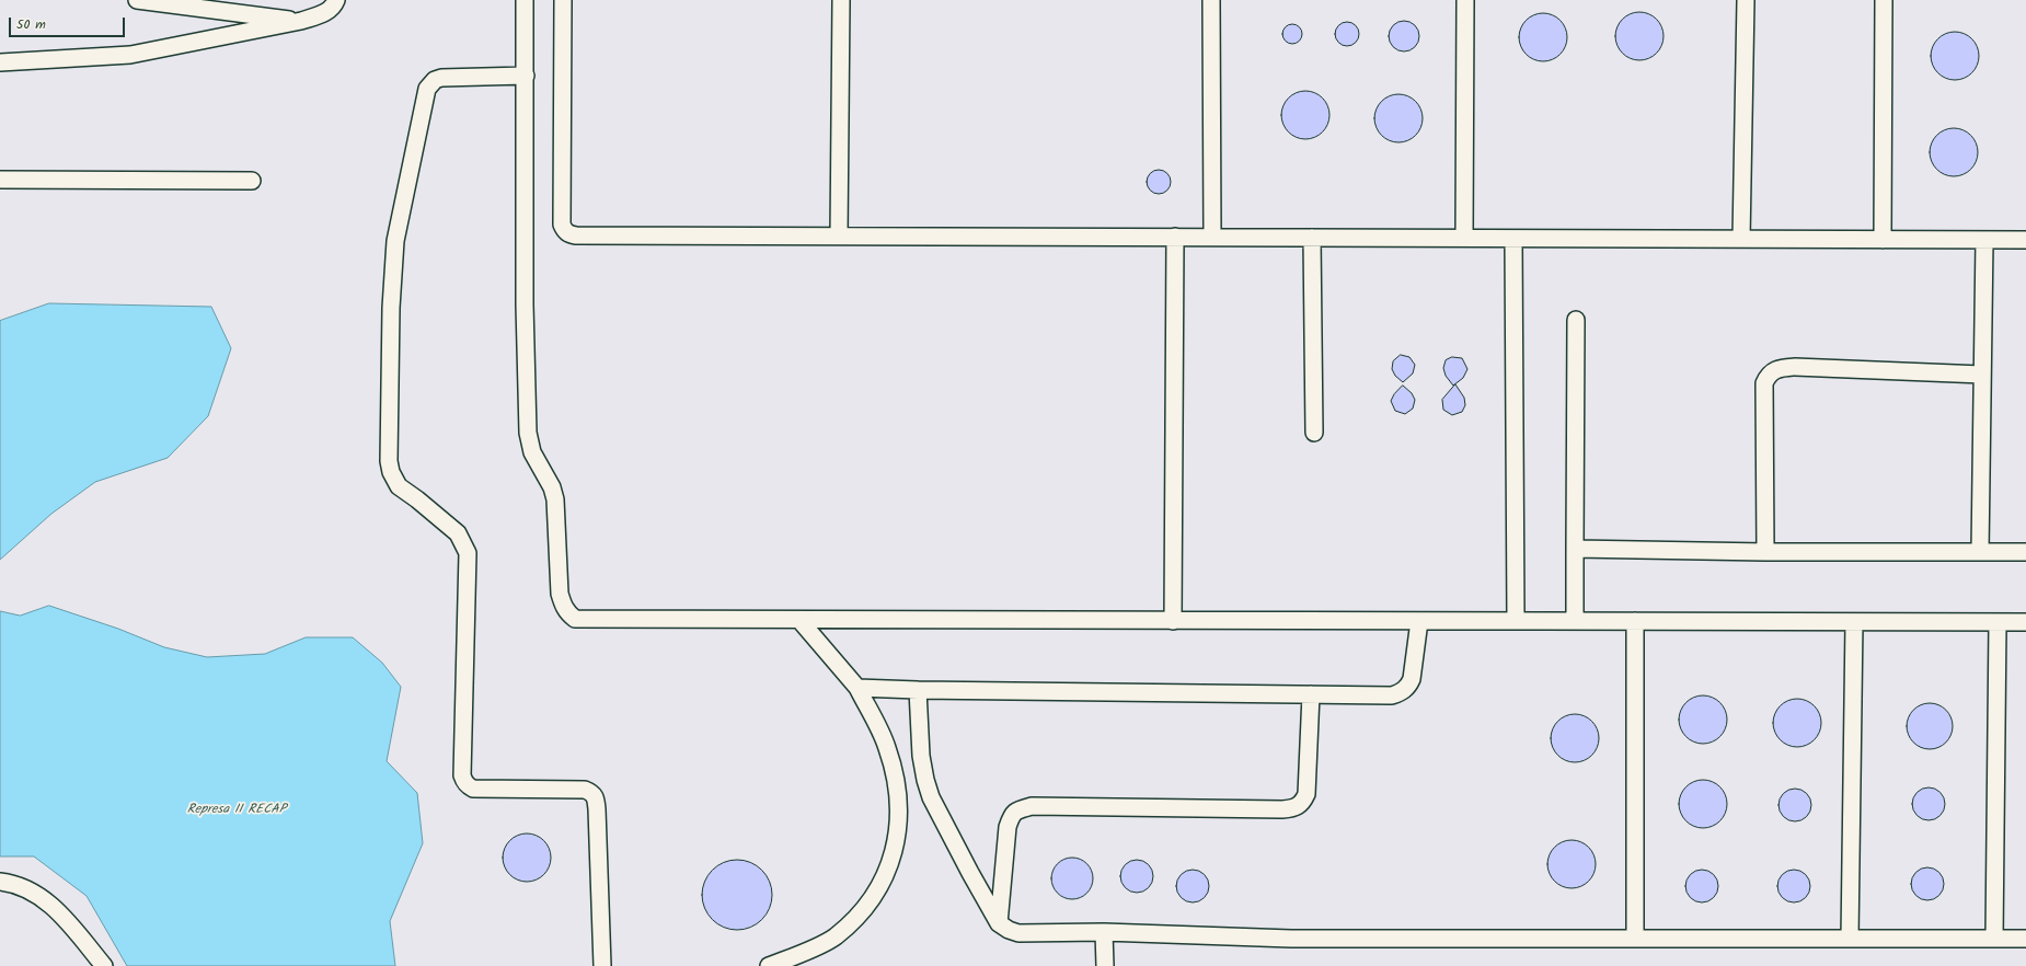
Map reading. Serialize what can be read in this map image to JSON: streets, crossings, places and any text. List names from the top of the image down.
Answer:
{
  "water": ["Represa II RECAP"],
  "scale_bar": "50 m"
}
